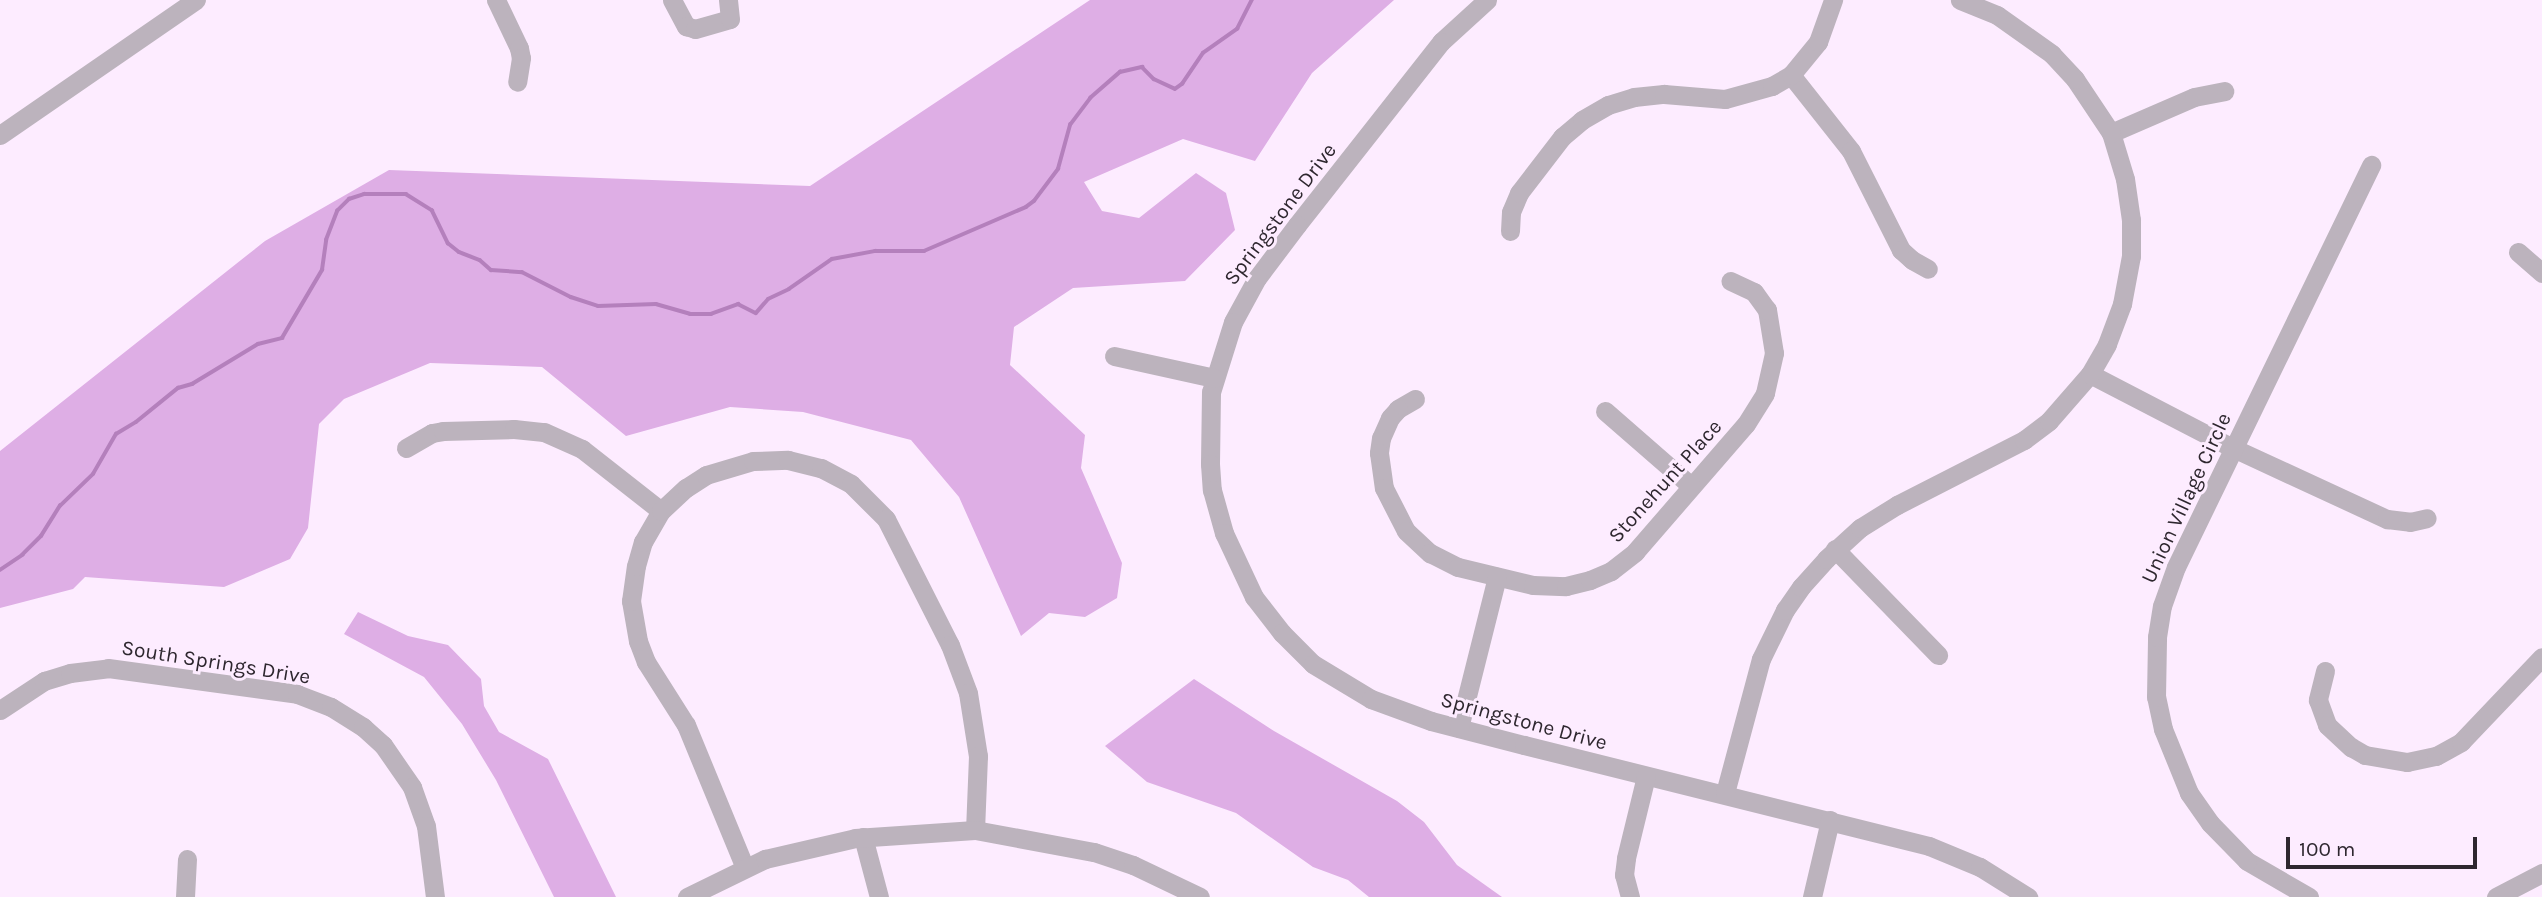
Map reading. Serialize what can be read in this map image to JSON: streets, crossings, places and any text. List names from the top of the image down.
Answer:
{
  "streets": {
    "street": [
      "Springstone Drive",
      "Stonehunt Place",
      "Union Village Circle",
      "South Springs Drive"
    ]
  },
  "scale_bar": "100 m"
}
